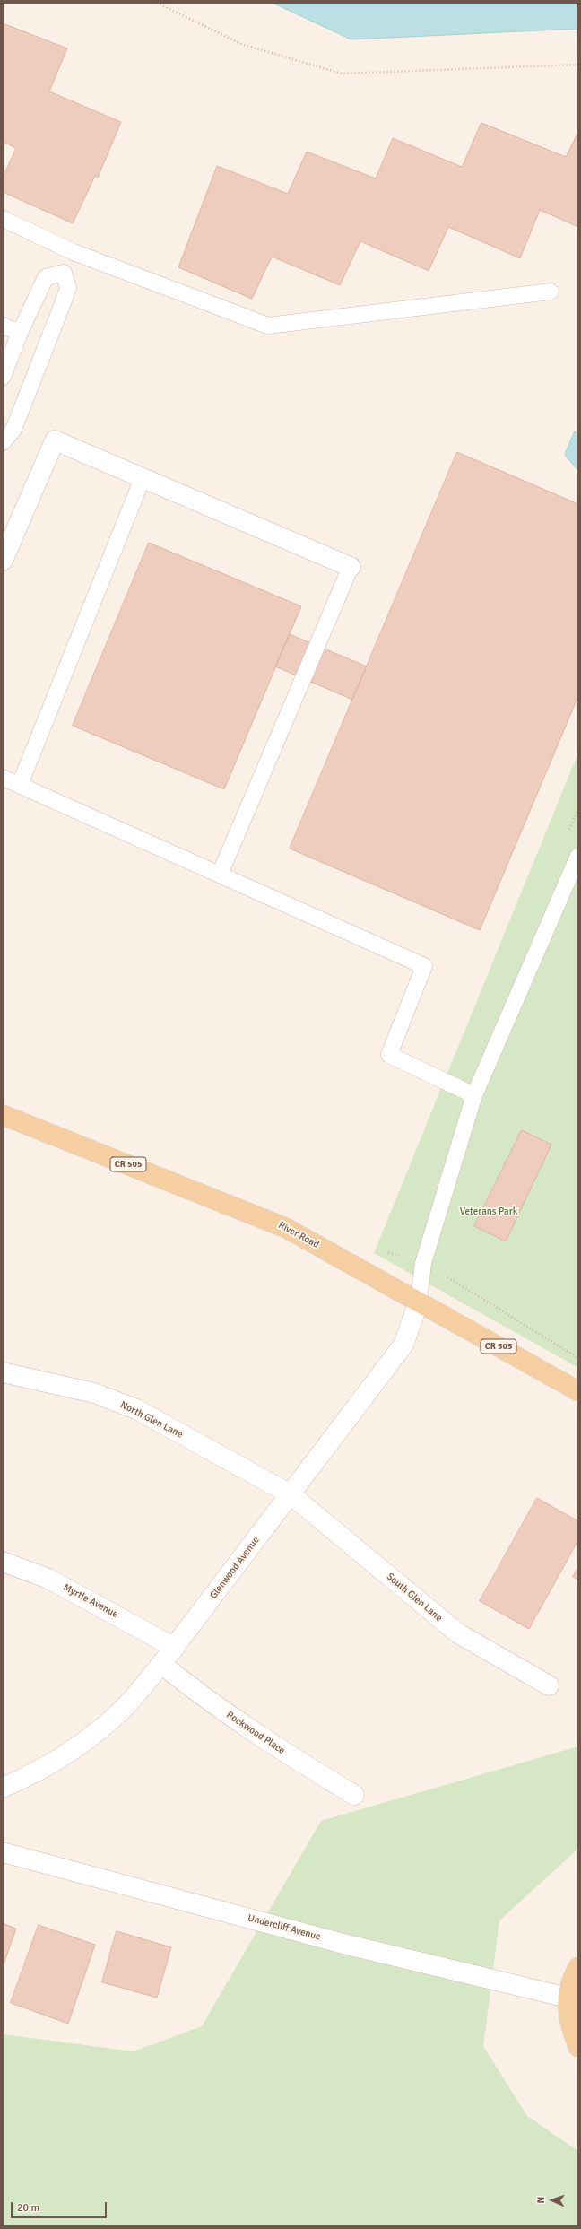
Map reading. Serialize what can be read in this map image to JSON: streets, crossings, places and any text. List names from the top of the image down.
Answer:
{
  "streets": {
    "main road": ["CR 505", "River Road"],
    "street": [
      "North Glen Lane",
      "Glenwood Avenue",
      "South Glen Lane",
      "Myrtle Avenue",
      "Rockwood Place",
      "Undercliff Avenue"
    ]
  },
  "crossings": [
    ["River Road", "Glenwood Avenue"],
    ["North Glen Lane", "Glenwood Avenue"],
    ["North Glen Lane", "South Glen Lane"],
    ["Glenwood Avenue", "South Glen Lane"],
    ["Glenwood Avenue", "Myrtle Avenue"],
    ["Glenwood Avenue", "Rockwood Place"]
  ],
  "parks": ["Veterans Park"],
  "scale_bar": "20 m",
  "north": "left"
}
